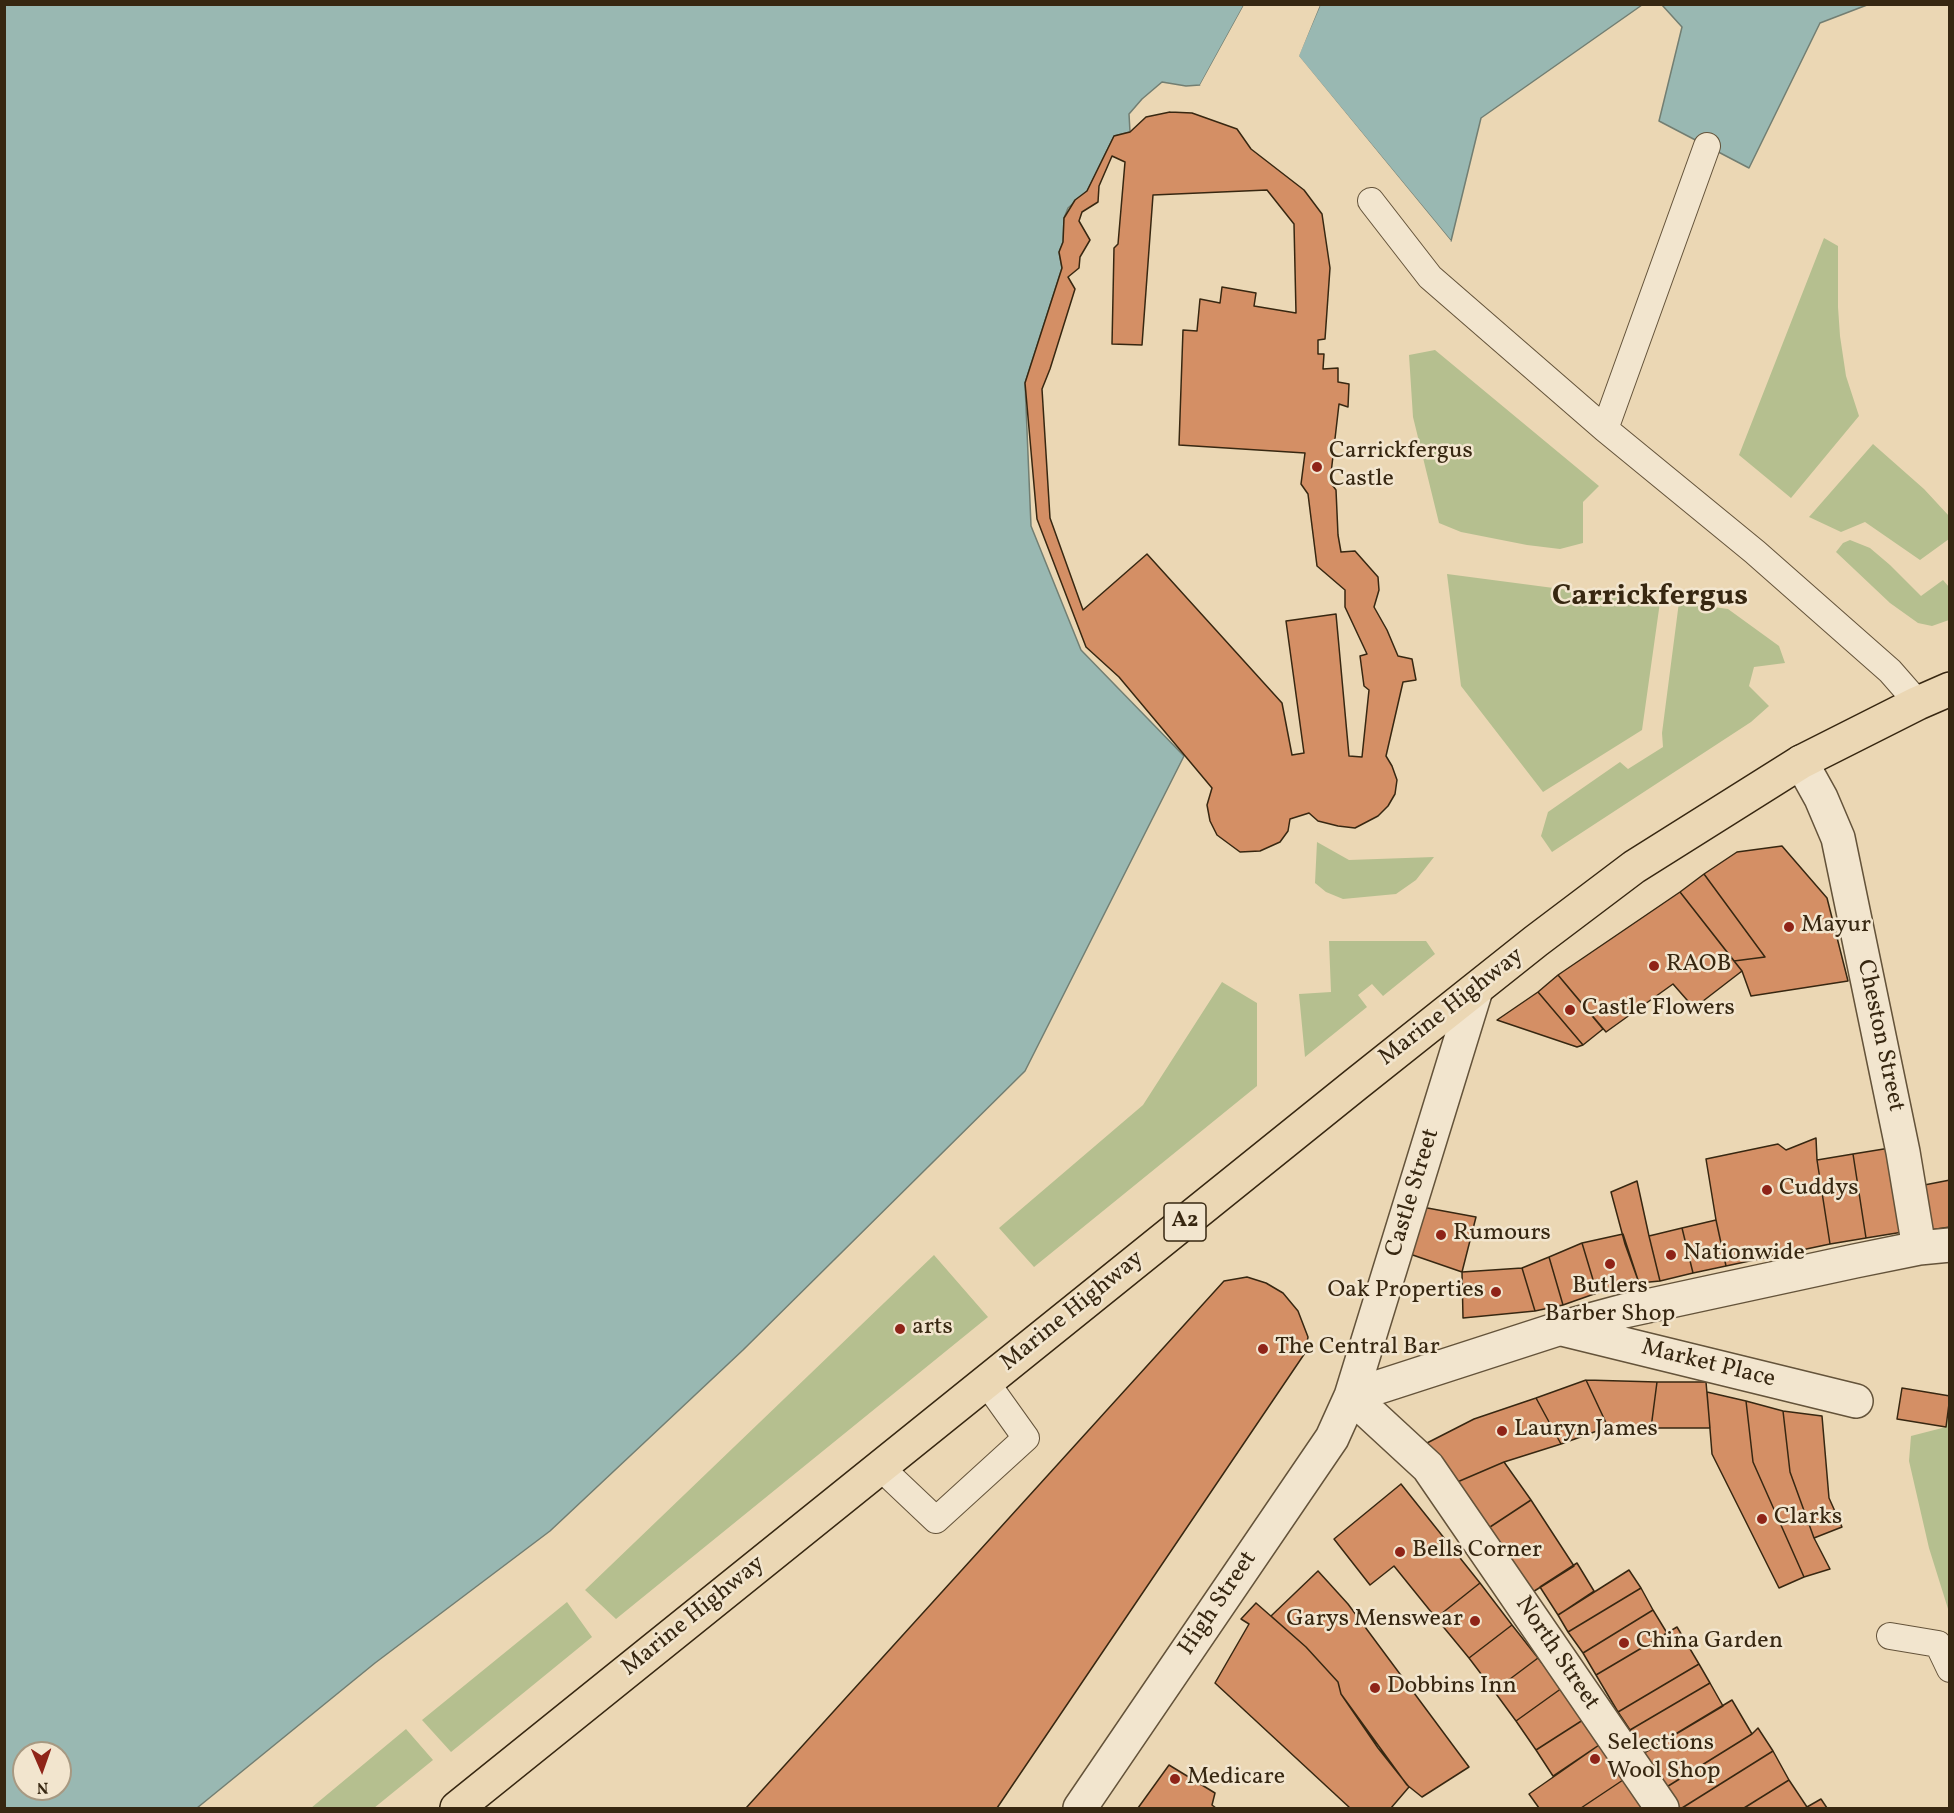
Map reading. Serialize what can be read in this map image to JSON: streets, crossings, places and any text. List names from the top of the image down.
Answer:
{
  "streets": {
    "main road": ["Marine Highway", "A2"],
    "street": [
      "Cheston Street",
      "Castle Street",
      "Market Place",
      "High Street",
      "North Street"
    ]
  },
  "crossings": [
    ["Marine Highway", "Cheston Street"],
    ["Marine Highway", "Castle Street"],
    ["Cheston Street", "Market Place"],
    ["Castle Street", "Market Place"],
    ["Castle Street", "High Street"],
    ["Castle Street", "North Street"],
    ["Market Place", "High Street"],
    ["Market Place", "North Street"],
    ["High Street", "North Street"]
  ],
  "districts": ["Carrickfergus"],
  "places": [
    "Carrickfergus Castle",
    "Mayur",
    "RAOB",
    "Castle Flowers",
    "Cuddys",
    "Rumours",
    "Nationwide",
    "Butlers Barber Shop",
    "Oak Properties",
    "arts",
    "The Central Bar",
    "Lauryn James",
    "Clarks",
    "Bells Corner",
    "Garys Menswear",
    "China Garden",
    "Dobbins Inn",
    "Selections Wool Shop",
    "Medicare"
  ],
  "north": "bottom"
}
